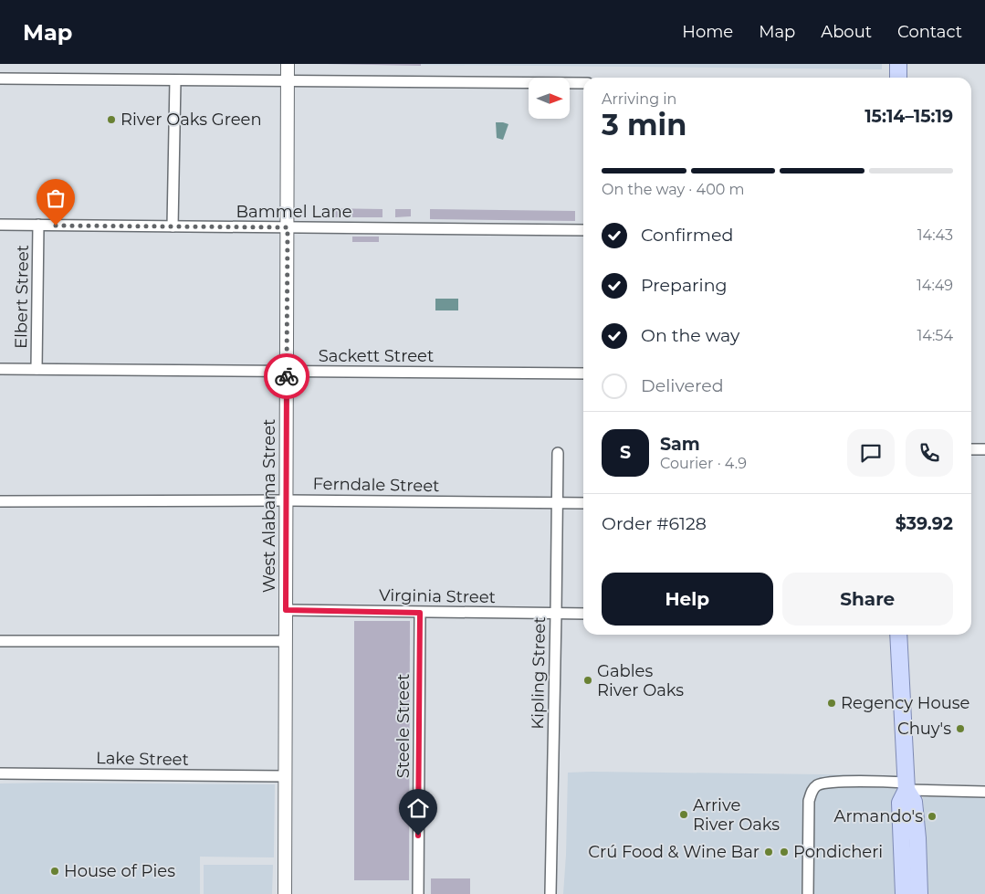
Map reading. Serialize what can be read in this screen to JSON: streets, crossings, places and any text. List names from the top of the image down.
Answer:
{
  "streets": {
    "street": [
      "Bammel Lane",
      "Elbert Street",
      "Sackett Street",
      "Ferndale Street",
      "West Alabama Street",
      "Virginia Street",
      "Kipling Street",
      "Steele Street",
      "Lake Street"
    ]
  },
  "crossings": [
    ["Bammel Lane", "Elbert Street"],
    ["Bammel Lane", "West Alabama Street"],
    ["Elbert Street", "Sackett Street"],
    ["Sackett Street", "West Alabama Street"],
    ["Ferndale Street", "West Alabama Street"],
    ["Ferndale Street", "Kipling Street"],
    ["West Alabama Street", "Virginia Street"],
    ["West Alabama Street", "Lake Street"],
    ["Virginia Street", "Kipling Street"],
    ["Virginia Street", "Steele Street"]
  ],
  "places": [
    "River Oaks Green",
    "Gables River Oaks",
    "Regency House",
    "Chuy's",
    "Arrive River Oaks",
    "Armando's",
    "Crú Food & Wine Bar",
    "Pondicheri",
    "House of Pies"
  ],
  "north": "right",
  "page": {
    "header": "Map",
    "nav": [
      "Home",
      "Map",
      "About",
      "Contact"
    ],
    "heading": ["3 min", "Arriving in", "15:14–15:19"],
    "panel": [
      "Sam",
      "Courier · 4.9",
      "Order #6128",
      "$39.92"
    ],
    "bar": "On the way · 400 m",
    "list": [
      ["Confirmed", "14:43"],
      ["Preparing", "14:49"],
      ["On the way", "14:54"],
      "Delivered"
    ],
    "round": "S",
    "buttons": ["Help", "Share"]
  }
}
